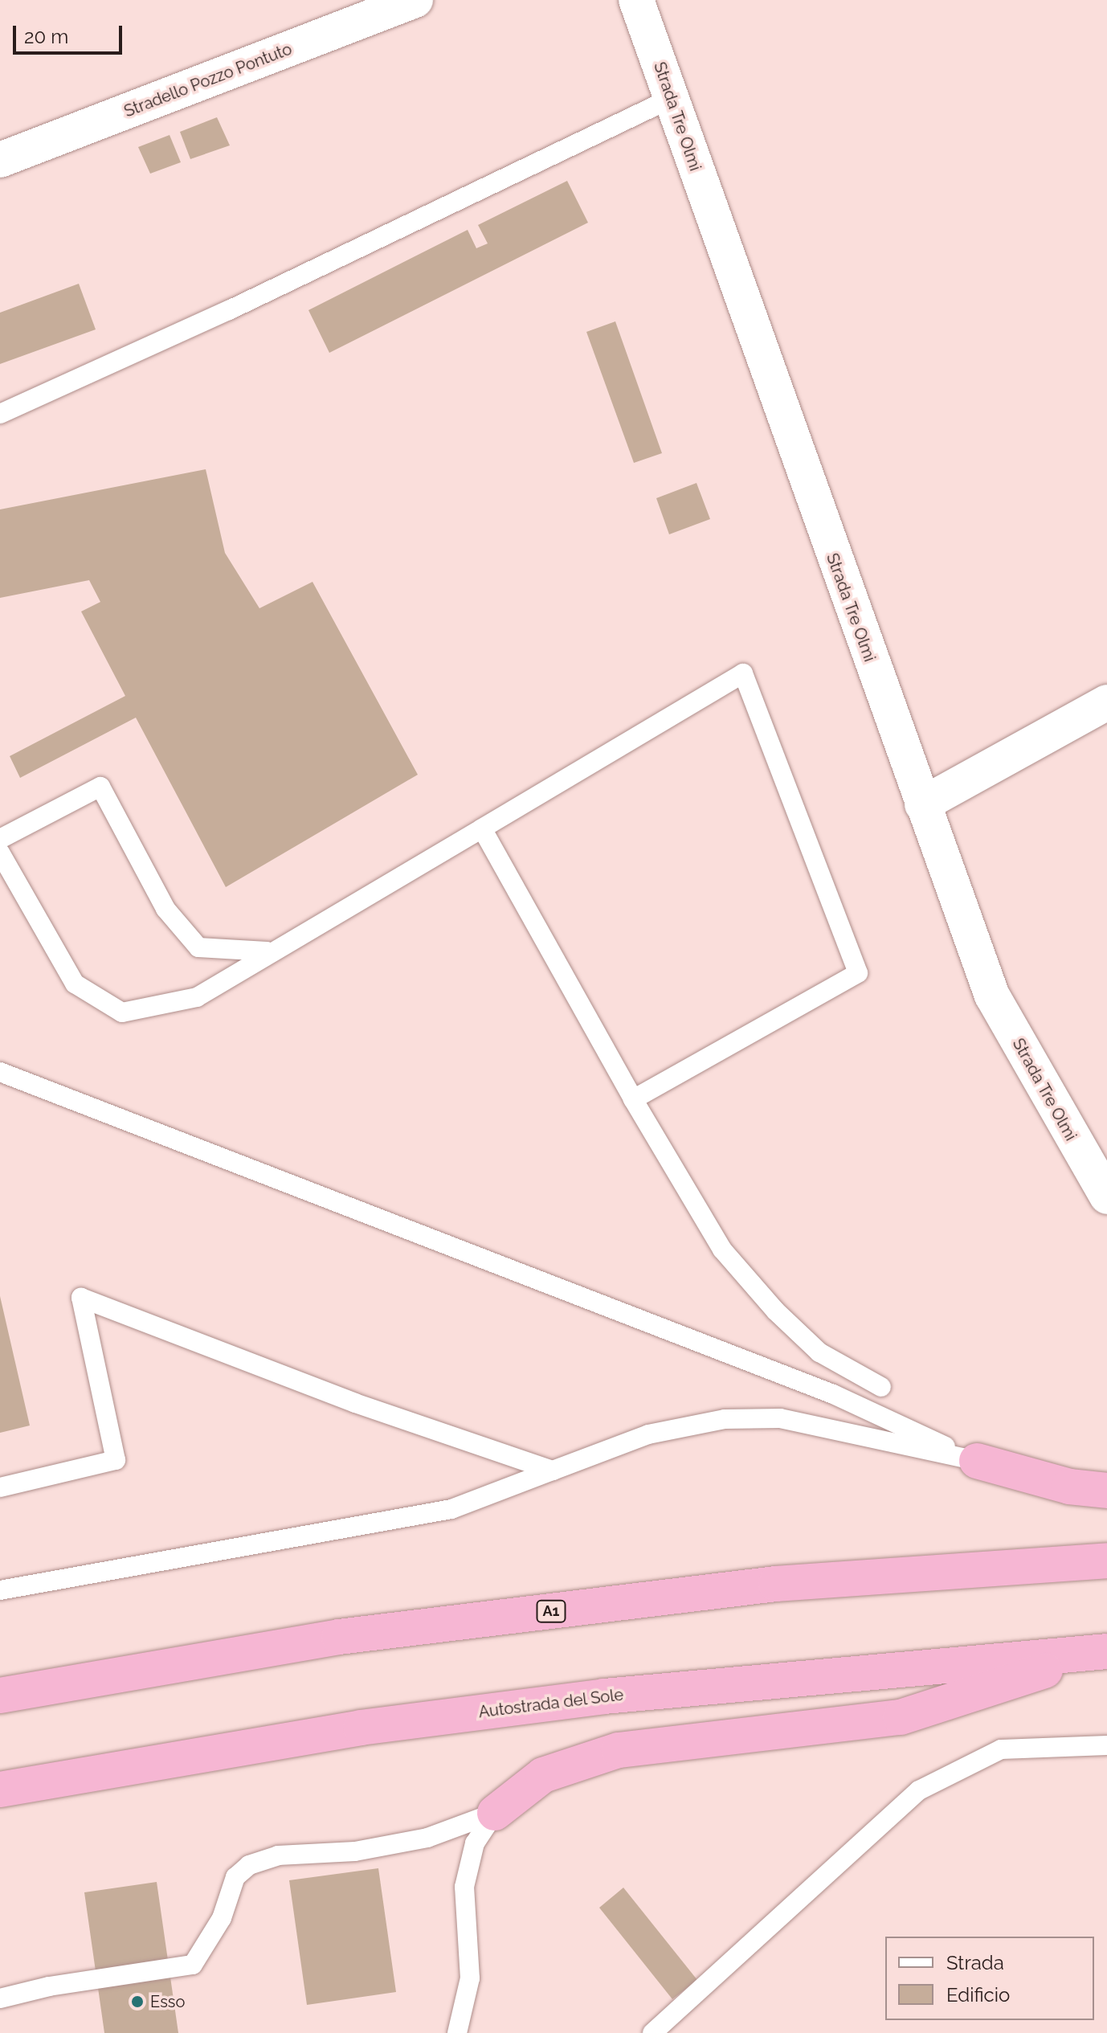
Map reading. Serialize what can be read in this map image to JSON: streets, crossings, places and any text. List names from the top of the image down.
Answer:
{
  "streets": {
    "highway": ["A1", "Autostrada del Sole"],
    "street": ["Stradello Pozzo Pontuto", "Strada Tre Olmi"]
  },
  "places": ["Esso"],
  "legend": ["Strada", "Edificio"],
  "scale_bar": "20 m"
}
